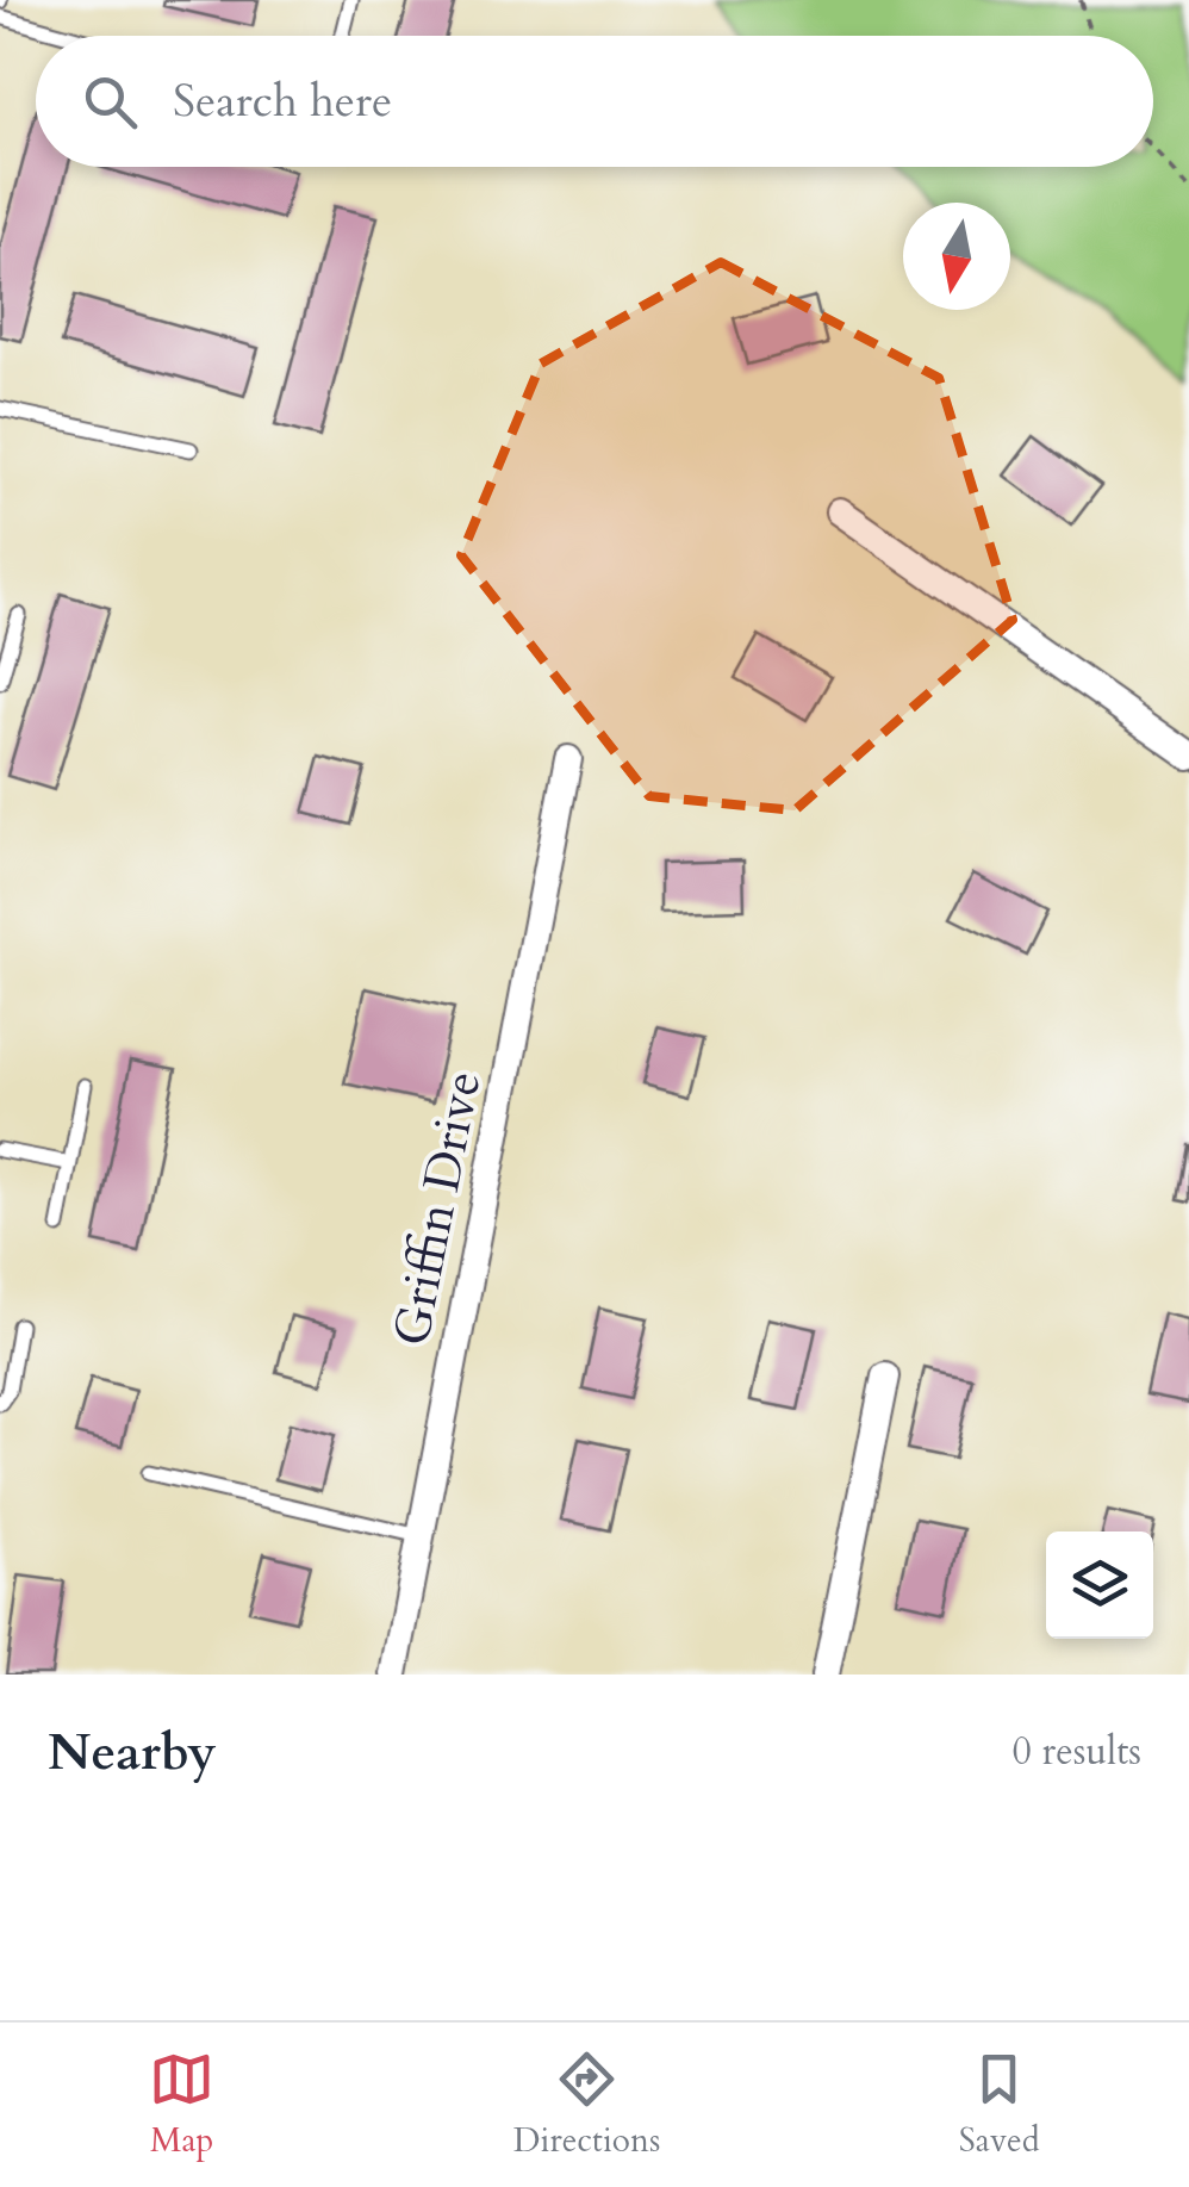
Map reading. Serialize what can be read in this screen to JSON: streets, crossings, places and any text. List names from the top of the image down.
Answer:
{
  "streets": {
    "street": ["Griffin Drive"]
  },
  "north": "bottom",
  "page": {
    "search": "Search here",
    "heading": ["Nearby", "0 results"],
    "nav": ["Map", "Directions", "Saved"]
  }
}
